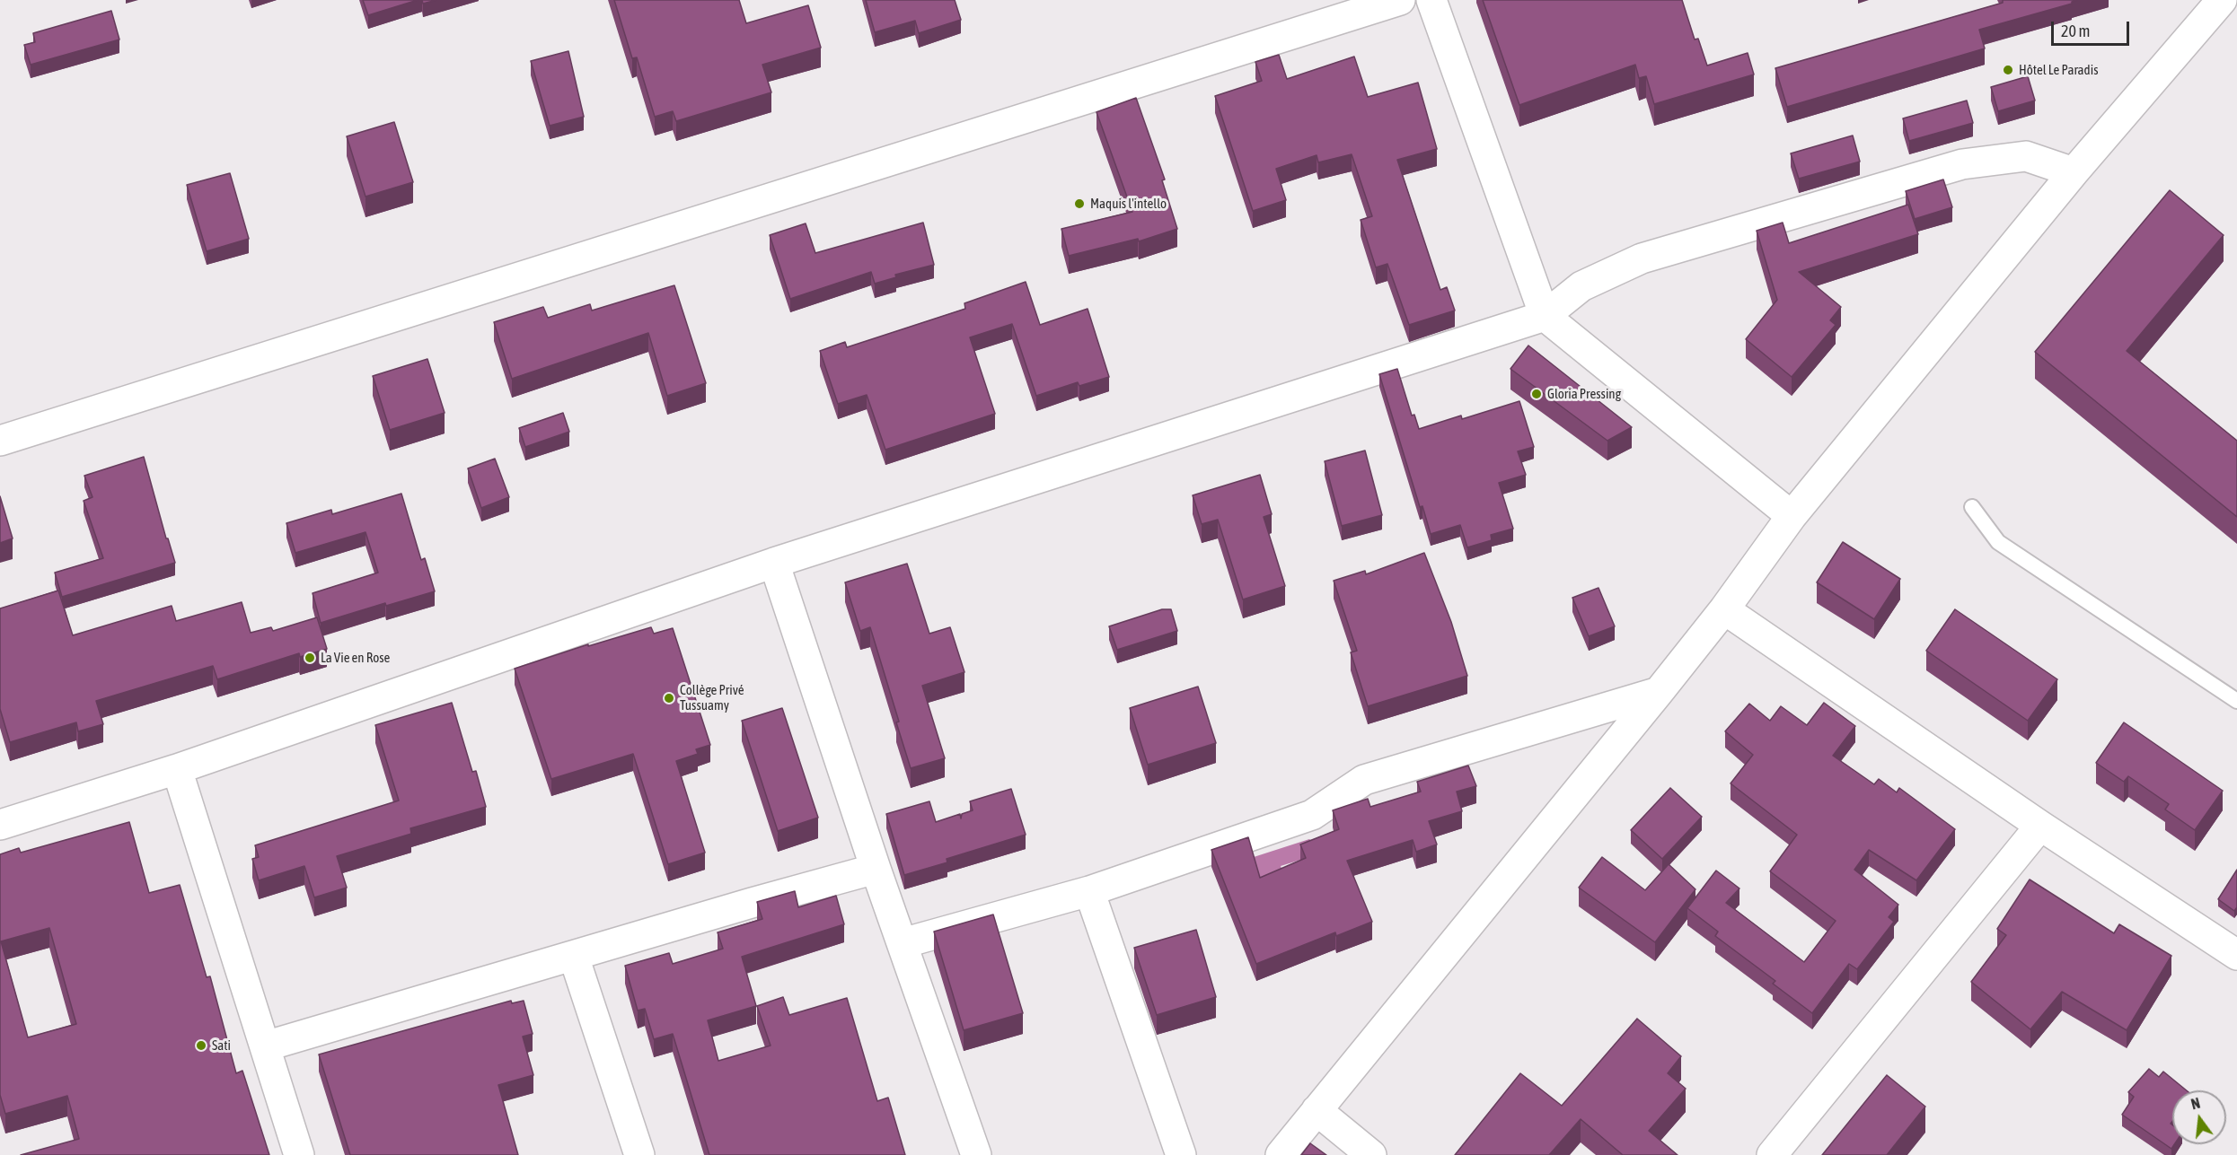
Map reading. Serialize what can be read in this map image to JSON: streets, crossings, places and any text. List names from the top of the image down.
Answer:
{
  "places": [
    "Hôtel Le Paradis",
    "Maquis l'intello",
    "Gloria Pressing",
    "La Vie en Rose",
    "Collège Privé Tussuamy",
    "Sati"
  ],
  "scale_bar": "20 m",
  "north": "top"
}
